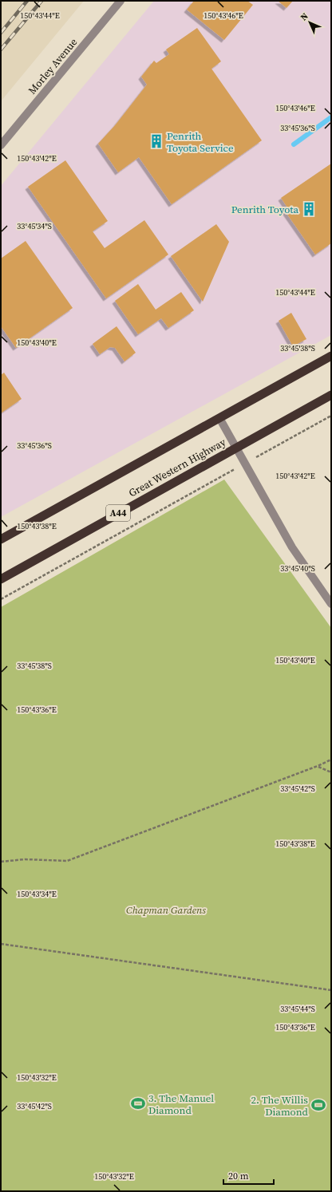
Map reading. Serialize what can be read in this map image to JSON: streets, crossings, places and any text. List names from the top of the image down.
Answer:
{
  "streets": {
    "highway": ["Great Western Highway", "A44"],
    "street": ["Morley Avenue"]
  },
  "parks": ["Chapman Gardens"],
  "places": {
    "building": ["Penrith Toyota Service", "Penrith Toyota"],
    "sports": ["3. The Manuel Diamond", "2. The Willis Diamond"]
  },
  "scale_bar": "20 m",
  "north": "top left",
  "coordinates": [
    "150°43'44\"E",
    "150°43'46\"E",
    "33°45'36\"S",
    "150°43'42\"E",
    "33°45'34\"S",
    "150°43'40\"E",
    "33°45'38\"S",
    "150°43'38\"E",
    "33°45'40\"S",
    "150°43'36\"E",
    "33°45'42\"S",
    "150°43'34\"E",
    "33°45'44\"S",
    "150°43'32\"E"
  ]
}
